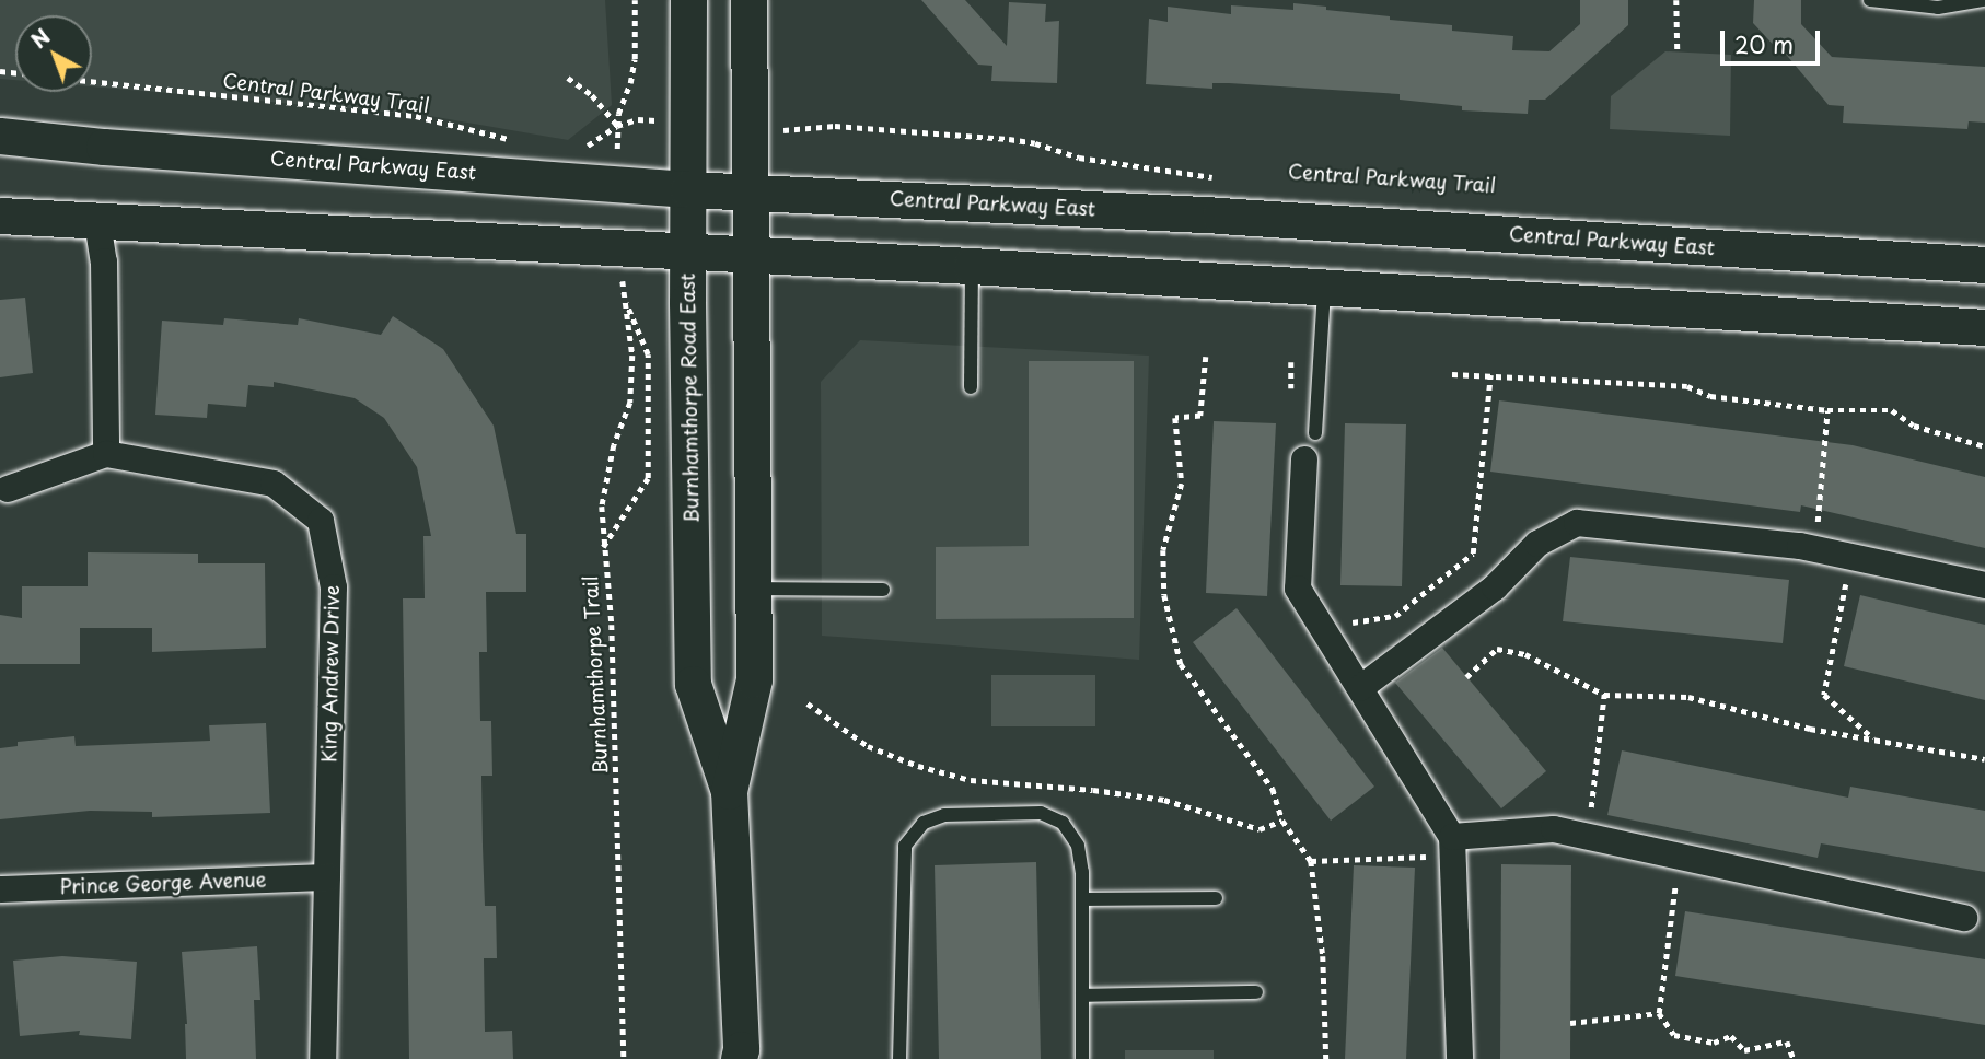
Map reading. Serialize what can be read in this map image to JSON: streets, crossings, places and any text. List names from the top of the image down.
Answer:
{
  "streets": {
    "street": [
      "Central Parkway East",
      "Burnhamthorpe Road East",
      "King Andrew Drive",
      "Prince George Avenue"
    ],
    "path": ["Central Parkway Trail", "Burnhamthorpe Trail"]
  },
  "crossings": [
    ["Central Parkway East", "Burnhamthorpe Road East"],
    ["King Andrew Drive", "Prince George Avenue"]
  ],
  "scale_bar": "20 m",
  "north": "top left"
}
